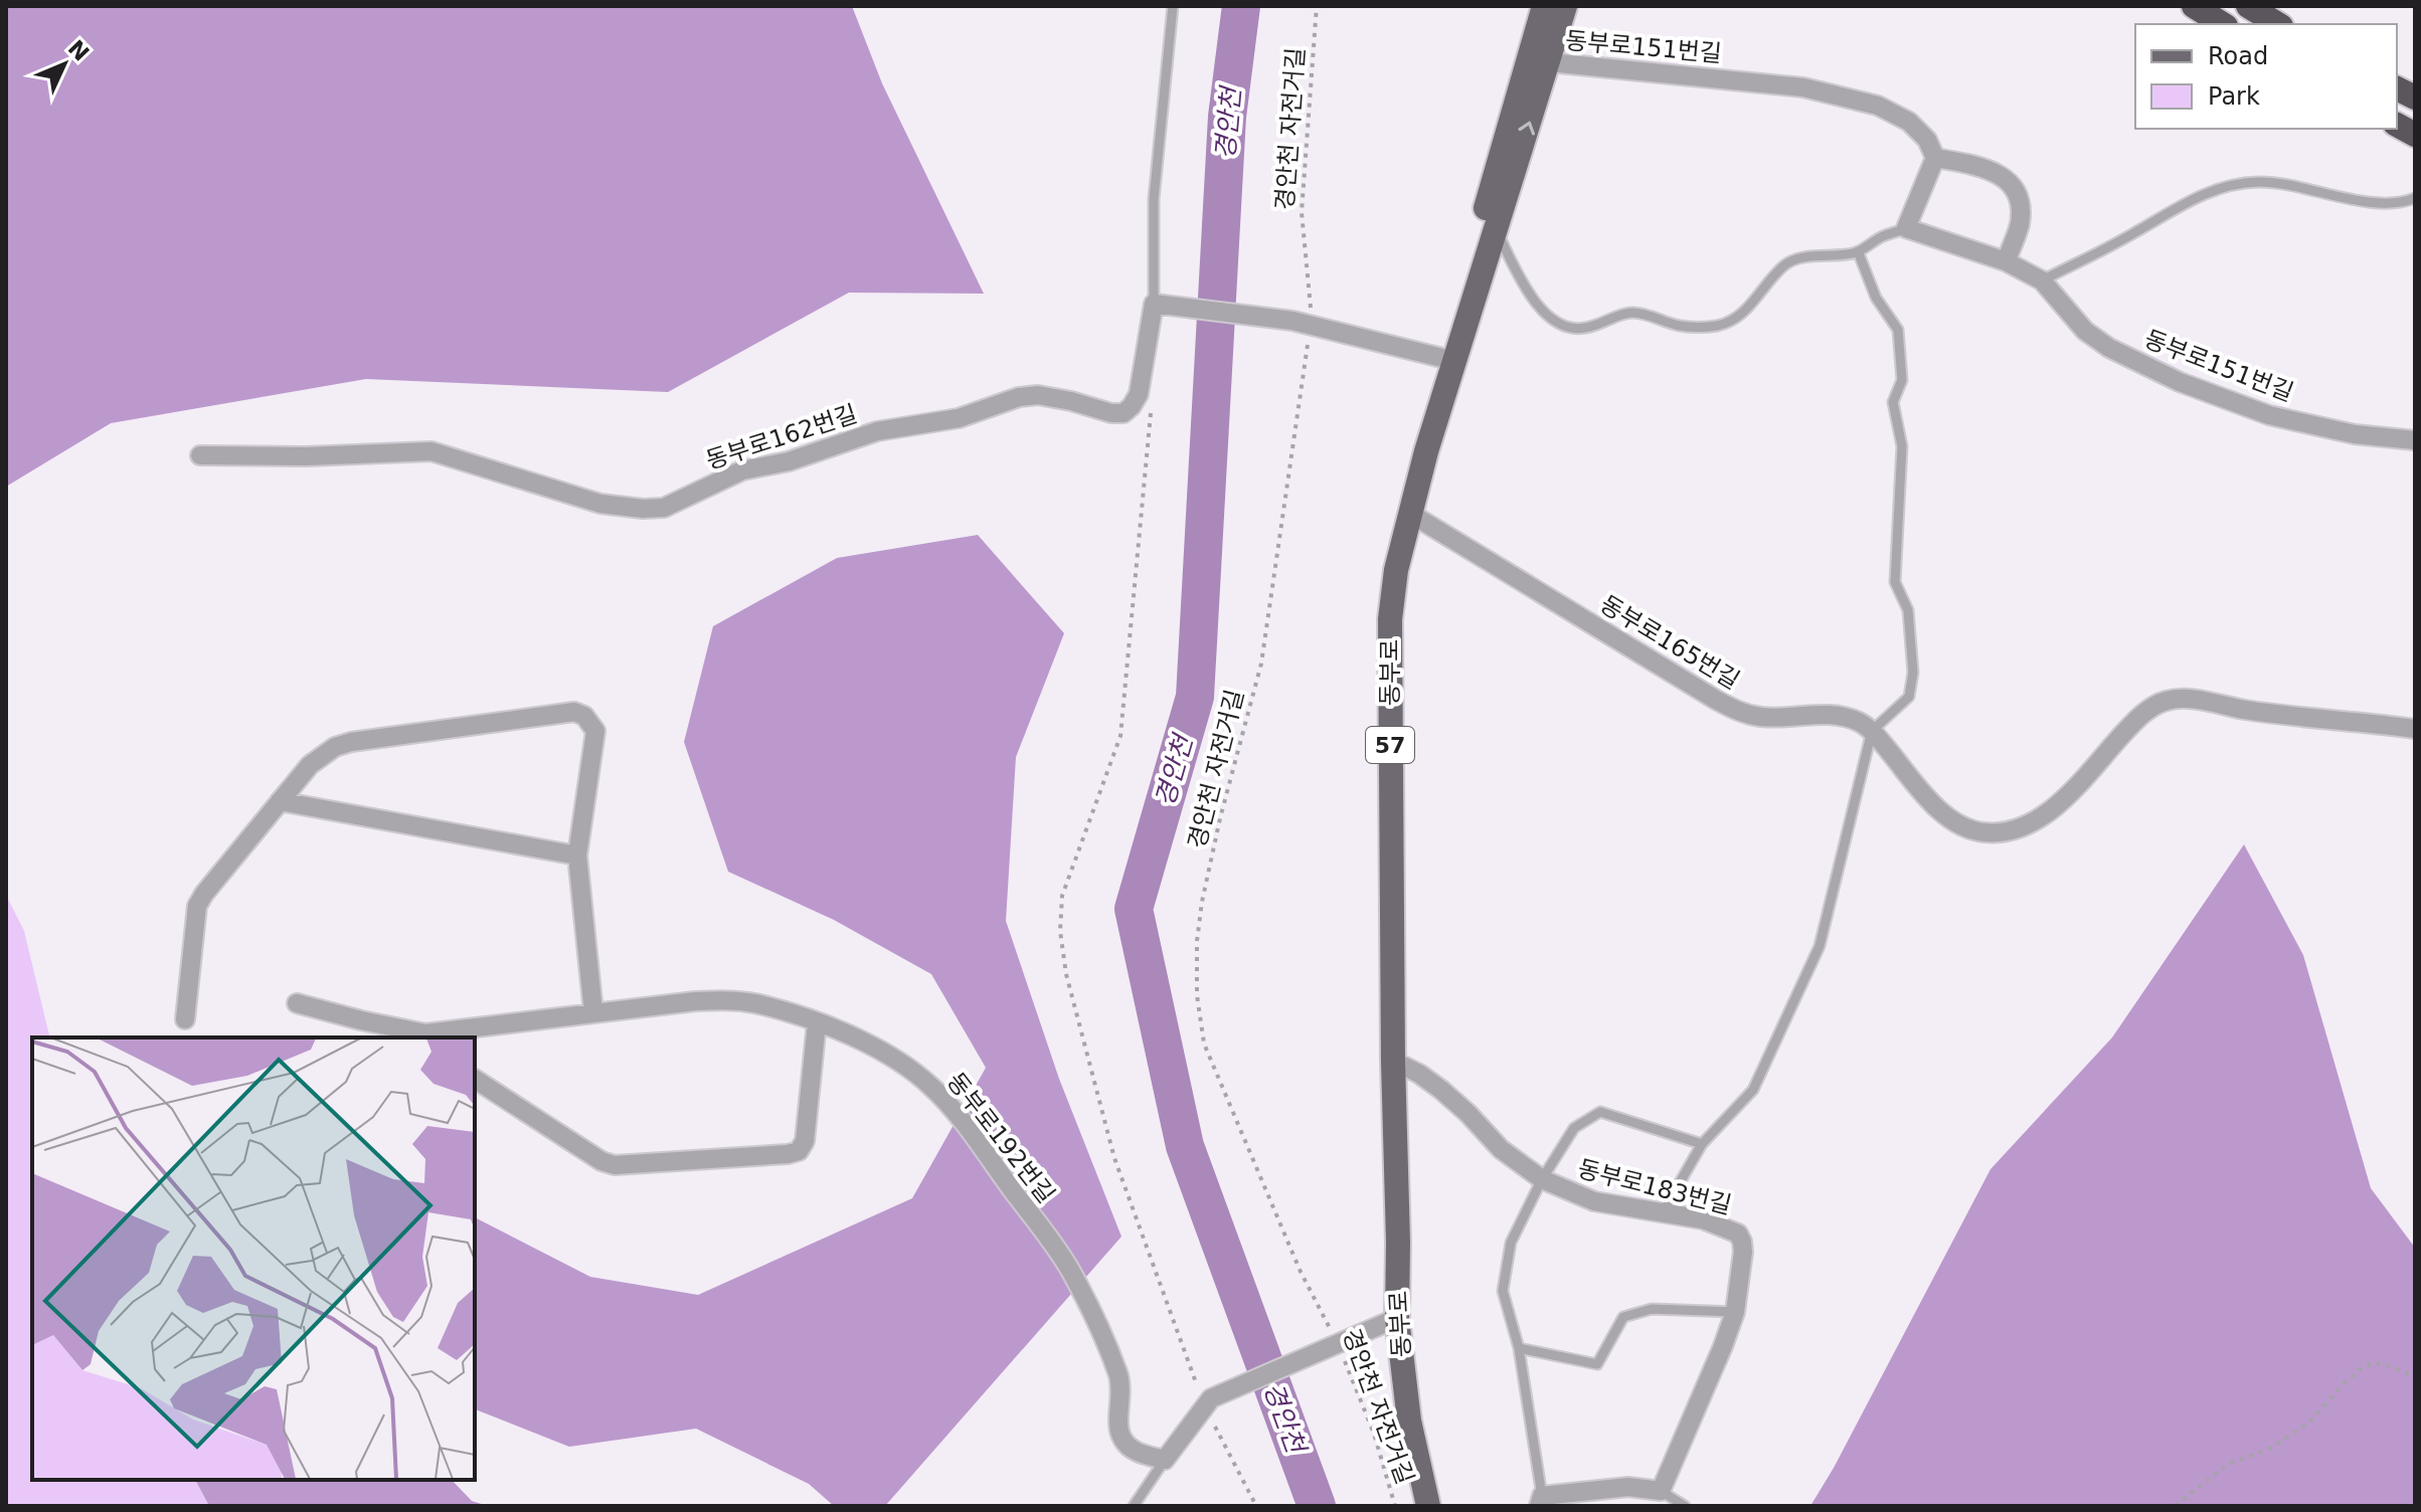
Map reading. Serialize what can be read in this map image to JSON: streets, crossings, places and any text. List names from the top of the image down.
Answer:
{
  "streets": {
    "main road": ["동부로", "57"],
    "street": [
      "동부로151번길",
      "동부로162번길",
      "동부로165번길",
      "동부로192번길",
      "동부로183번길"
    ],
    "path": ["경안천 자전거길"]
  },
  "crossings": [
    ["동부로151번길", "동부로"],
    ["동부로165번길", "동부로"],
    ["동부로", "동부로183번길"]
  ],
  "water": ["경안천"],
  "legend": ["Road", "Park"],
  "north": "top right"
}
